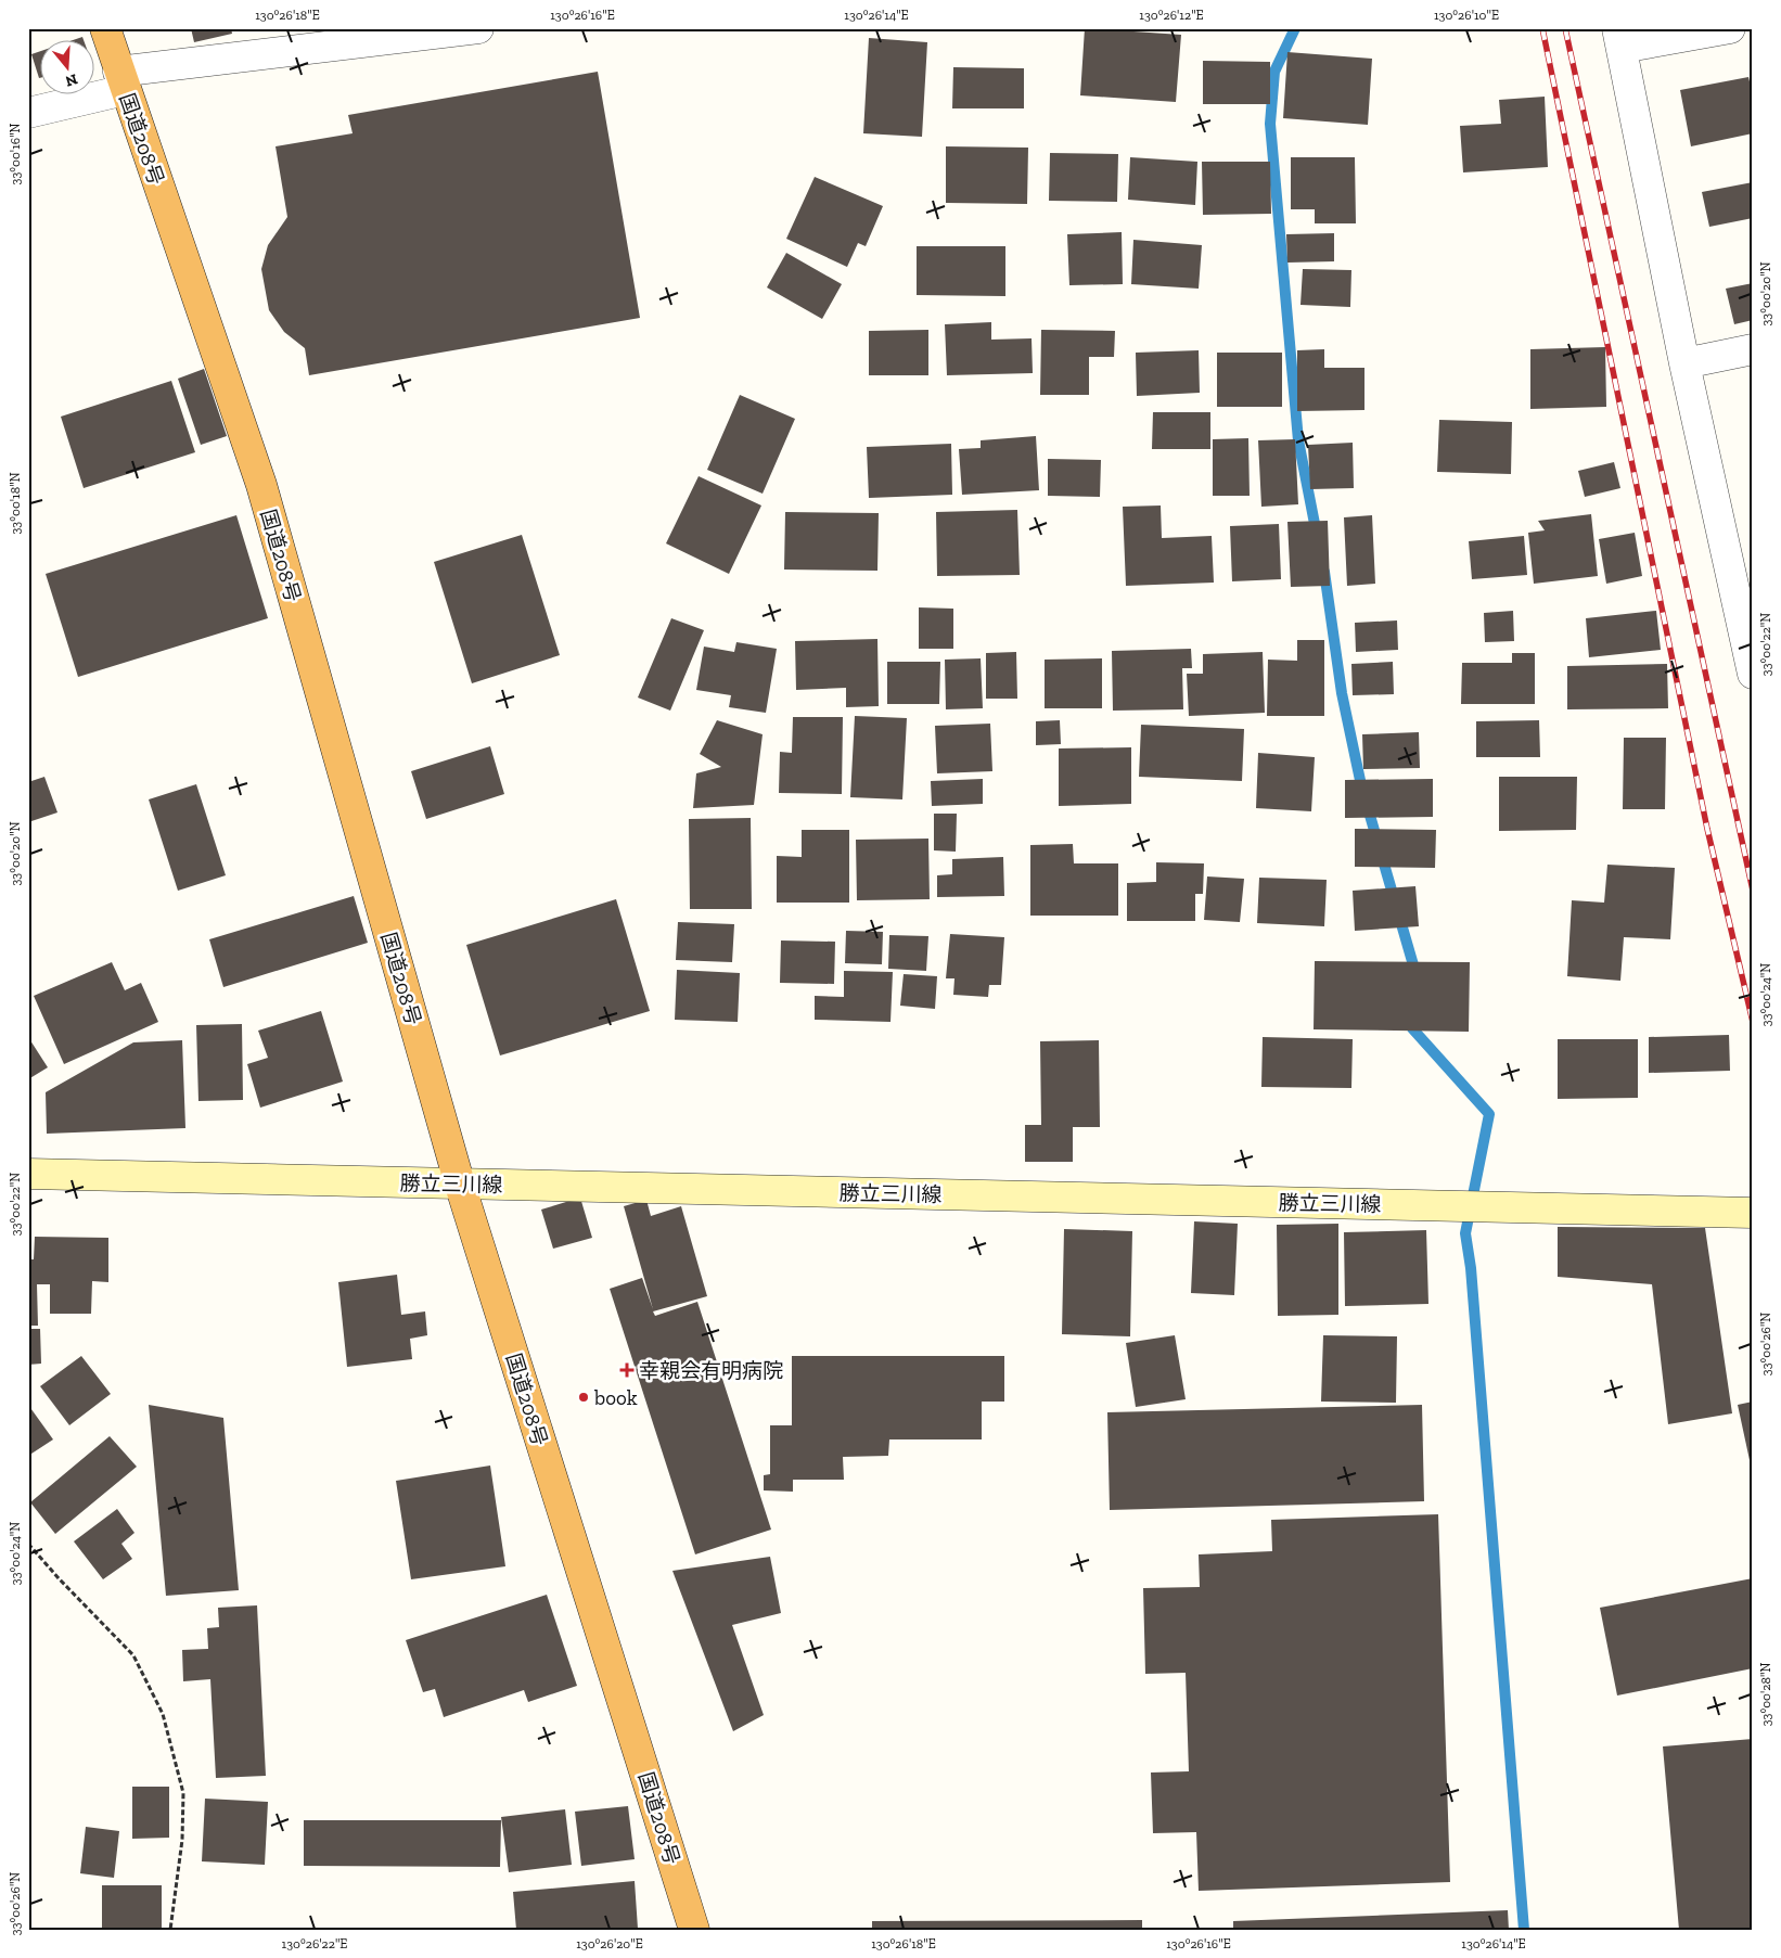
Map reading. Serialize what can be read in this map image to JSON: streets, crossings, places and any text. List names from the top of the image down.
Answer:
{
  "streets": {
    "highway": ["国道208号"],
    "main road": ["勝立三川線"]
  },
  "crossings": [
    ["国道208号", "勝立三川線"]
  ],
  "places": {
    "health": ["幸親会有明病院"],
    "other": ["book"]
  },
  "north": "bottom",
  "coordinates": [
    "130°26'18\"E",
    "130°26'16\"E",
    "130°26'14\"E",
    "130°26'12\"E",
    "130°26'10\"E",
    "33°00'16\"N",
    "33°00'20\"N",
    "33°00'18\"N",
    "33°00'22\"N",
    "33°00'24\"N",
    "33°00'26\"N",
    "33°00'28\"N",
    "130°26'22\"E",
    "130°26'20\"E"
  ]
}
